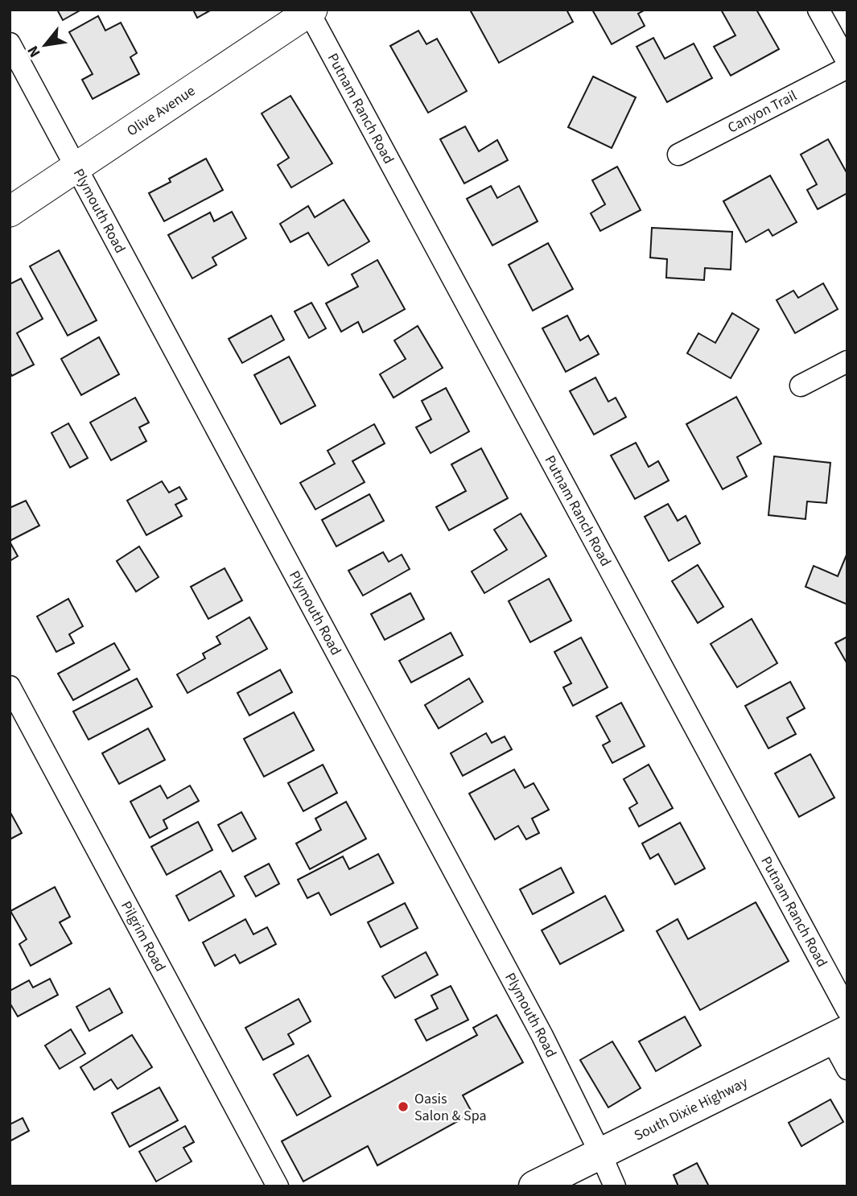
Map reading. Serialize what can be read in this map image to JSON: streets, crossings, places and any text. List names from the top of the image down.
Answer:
{
  "streets": {
    "main road": ["South Dixie Highway"],
    "street": [
      "Putnam Ranch Road",
      "Olive Avenue",
      "Canyon Trail",
      "Plymouth Road",
      "Pilgrim Road"
    ]
  },
  "crossings": [
    ["Putnam Ranch Road", "Olive Avenue"],
    ["Olive Avenue", "Plymouth Road"],
    ["Plymouth Road", "South Dixie Highway"]
  ],
  "places": ["Oasis Salon & Spa"],
  "north": "bottom left"
}
